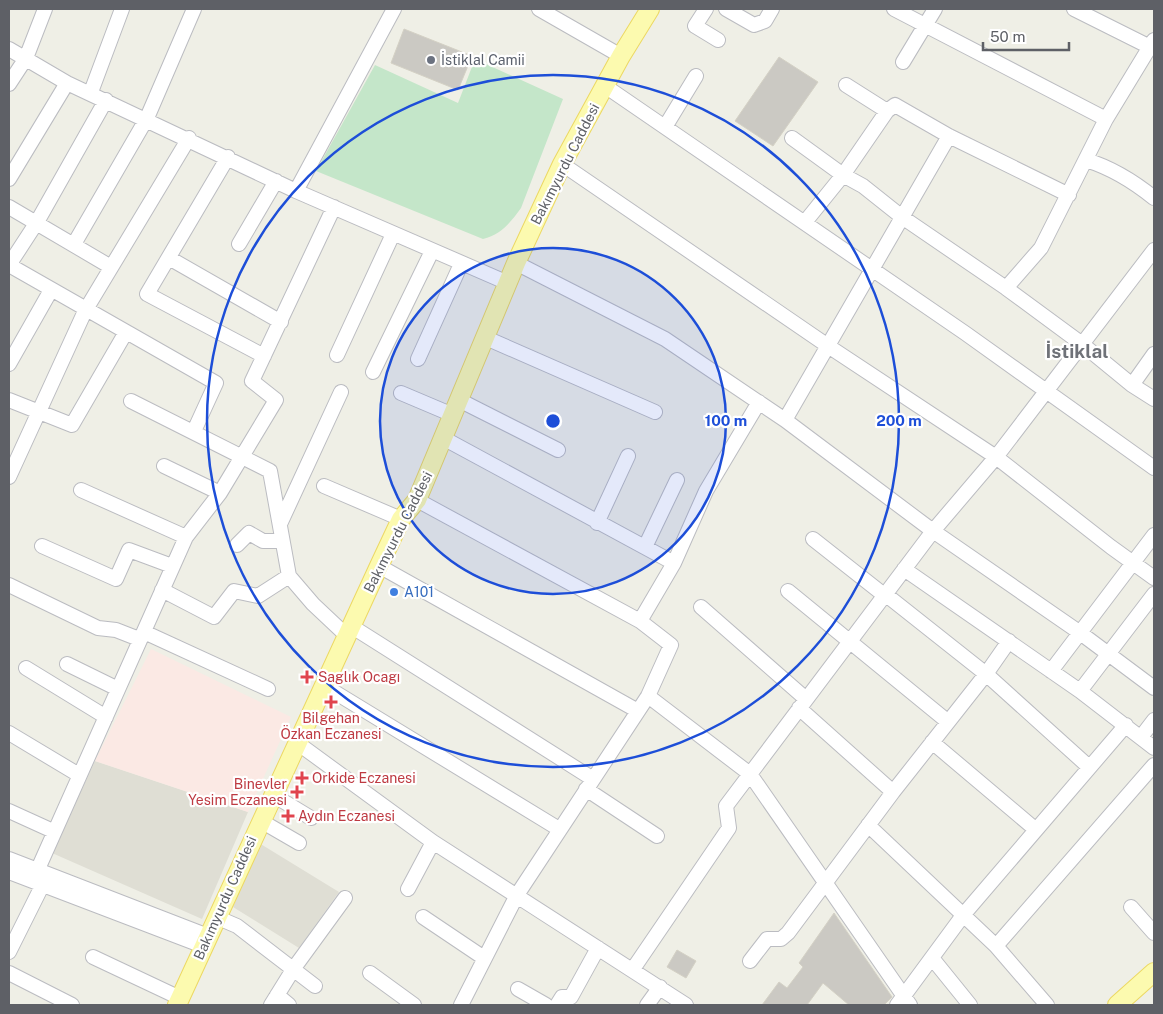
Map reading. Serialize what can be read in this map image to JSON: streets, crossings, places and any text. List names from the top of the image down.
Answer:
{
  "streets": {
    "main road": ["Bakımyurdu Caddesi"]
  },
  "districts": ["İstiklal"],
  "places": {
    "other": ["İstiklal Camii", "A101"],
    "health": [
      "Saglık Ocagı",
      "Bilgehan Özkan Eczanesi",
      "Orkide Eczanesi",
      "Binevler Yesim Eczanesi",
      "Aydın Eczanesi"
    ]
  },
  "scale_bar": "50 m",
  "rings": ["100 m", "200 m"]
}
